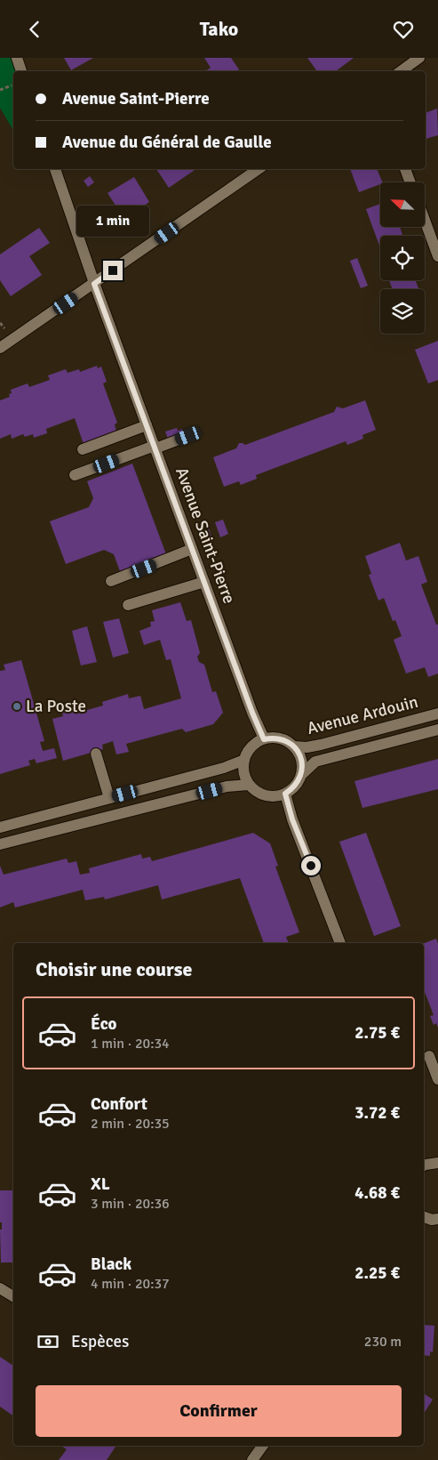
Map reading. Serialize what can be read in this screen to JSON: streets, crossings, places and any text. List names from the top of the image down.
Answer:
{
  "streets": {
    "street": ["Avenue Saint-Pierre", "Avenue Ardouin"]
  },
  "crossings": [
    ["Avenue Saint-Pierre", "Avenue Ardouin"]
  ],
  "places": ["La Poste"],
  "north": "top left",
  "page": {
    "header": "Tako",
    "banner": ["Avenue Saint-Pierre", "Avenue du Général de Gaulle"],
    "bubble": "1 min",
    "heading": "Choisir une course",
    "list": [
      {
        "name": "Éco",
        "note": "1 min · 20:34",
        "value": "2.75 €"
      },
      {
        "name": "Confort",
        "note": "2 min · 20:35",
        "value": "3.72 €"
      },
      {
        "name": "XL",
        "note": "3 min · 20:36",
        "value": "4.68 €"
      },
      {
        "name": "Black",
        "note": "4 min · 20:37",
        "value": "2.25 €"
      }
    ],
    "pay": ["Espèces", "230 m"],
    "buttons": "Confirmer"
  }
}
